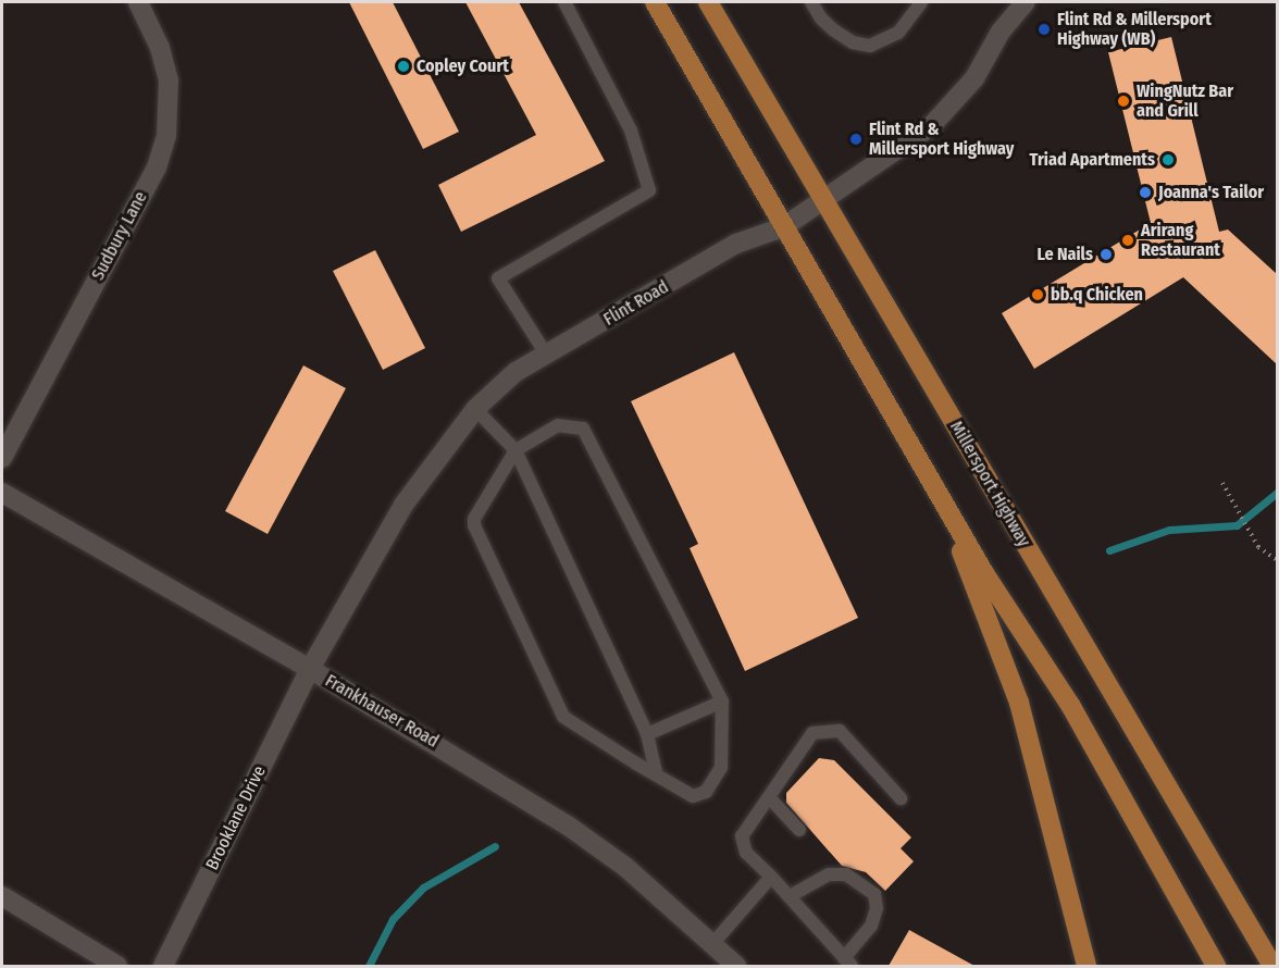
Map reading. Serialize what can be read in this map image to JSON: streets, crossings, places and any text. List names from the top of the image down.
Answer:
{
  "streets": {
    "main road": ["Millersport Highway"],
    "street": [
      "Sudbury Lane",
      "Flint Road",
      "Frankhauser Road",
      "Brooklane Drive"
    ]
  },
  "crossings": [
    ["Flint Road", "Millersport Highway"],
    ["Flint Road", "Frankhauser Road"],
    ["Flint Road", "Brooklane Drive"],
    ["Frankhauser Road", "Brooklane Drive"]
  ],
  "places": [
    "Flint Rd & Millersport Highway (WB)",
    "Copley Court",
    "WingNutz Bar and Grill",
    "Flint Rd & Millersport Highway",
    "Triad Apartments",
    "Joanna's Tailor",
    "Arirang Restaurant",
    "Le Nails",
    "bb.q Chicken"
  ]
}
